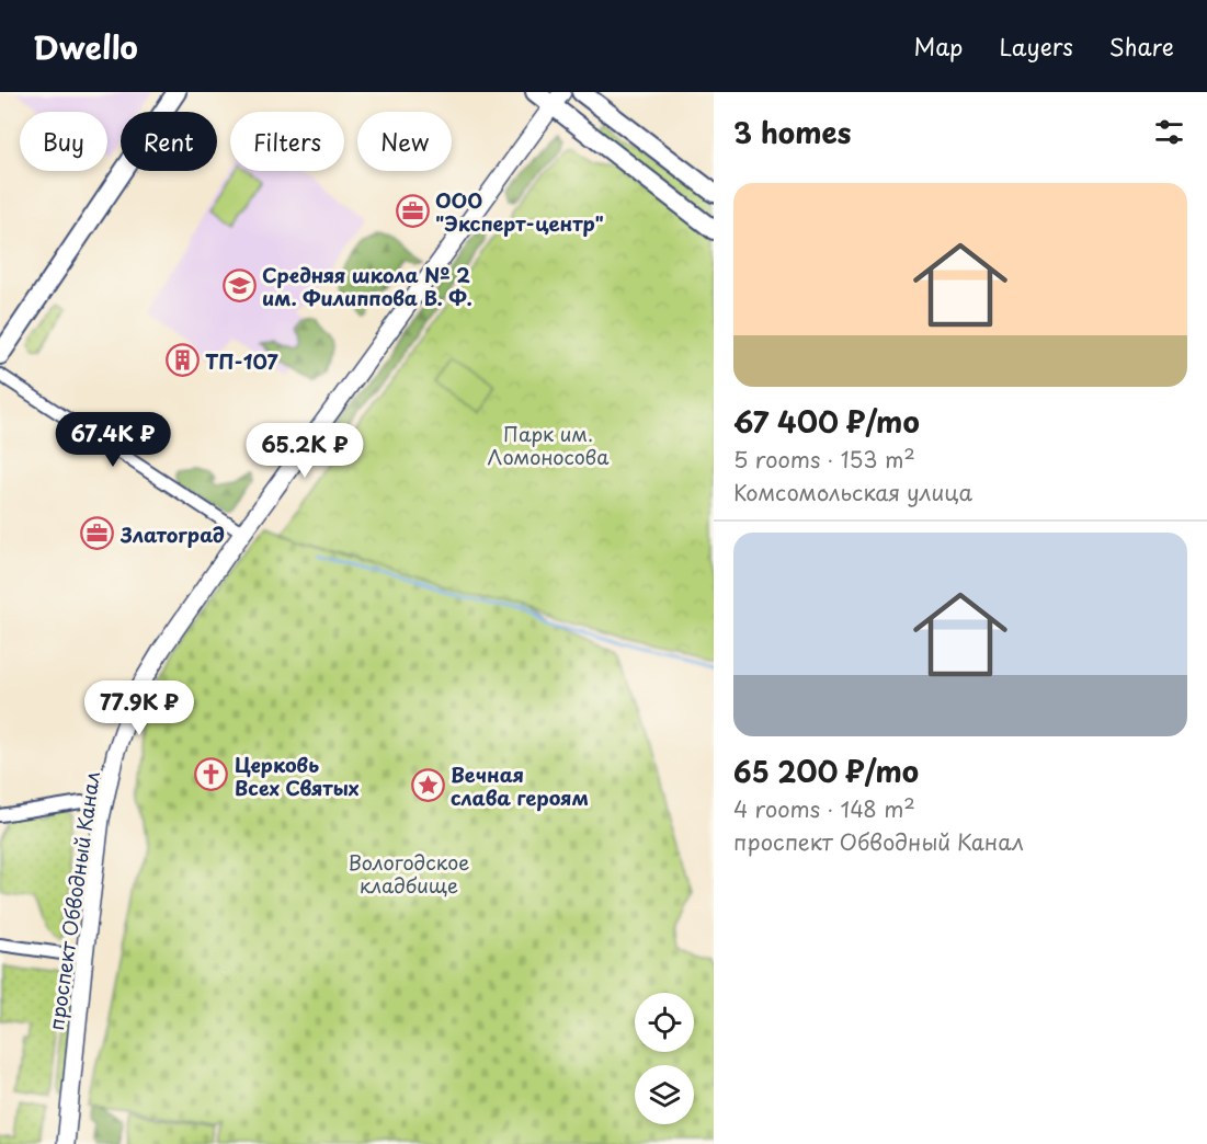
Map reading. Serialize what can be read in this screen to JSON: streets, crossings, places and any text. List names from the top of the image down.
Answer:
{
  "streets": {
    "main road": ["проспект Обводный Канал"]
  },
  "parks": ["Парк им. Ломоносова", "Вологодское кладбище"],
  "places": {
    "office": ["ООО \"Эксперт-центр\"", "Златоград"],
    "school or university": ["Средняя школа № 2 им. Филиппова В. Ф."],
    "building": ["ТП-107"],
    "church": ["Церковь Всех Святых"],
    "place": ["Вечная слава героям"]
  },
  "page": {
    "header": "Dwello",
    "nav": ["Map", "Layers", "Share"],
    "heading": "3 homes",
    "chip": [
      "Buy",
      "Rent",
      "Filters",
      "New"
    ],
    "list": [
      {
        "name": "67 400 ₽/mo",
        "note": "5 rooms · 153 m² · Комсомольская улица"
      },
      {
        "name": "65 200 ₽/mo",
        "note": "4 rooms · 148 m² · проспект Обводный Канал"
      }
    ],
    "price": ["67.4K ₽", "65.2K ₽", "77.9K ₽"]
  }
}
